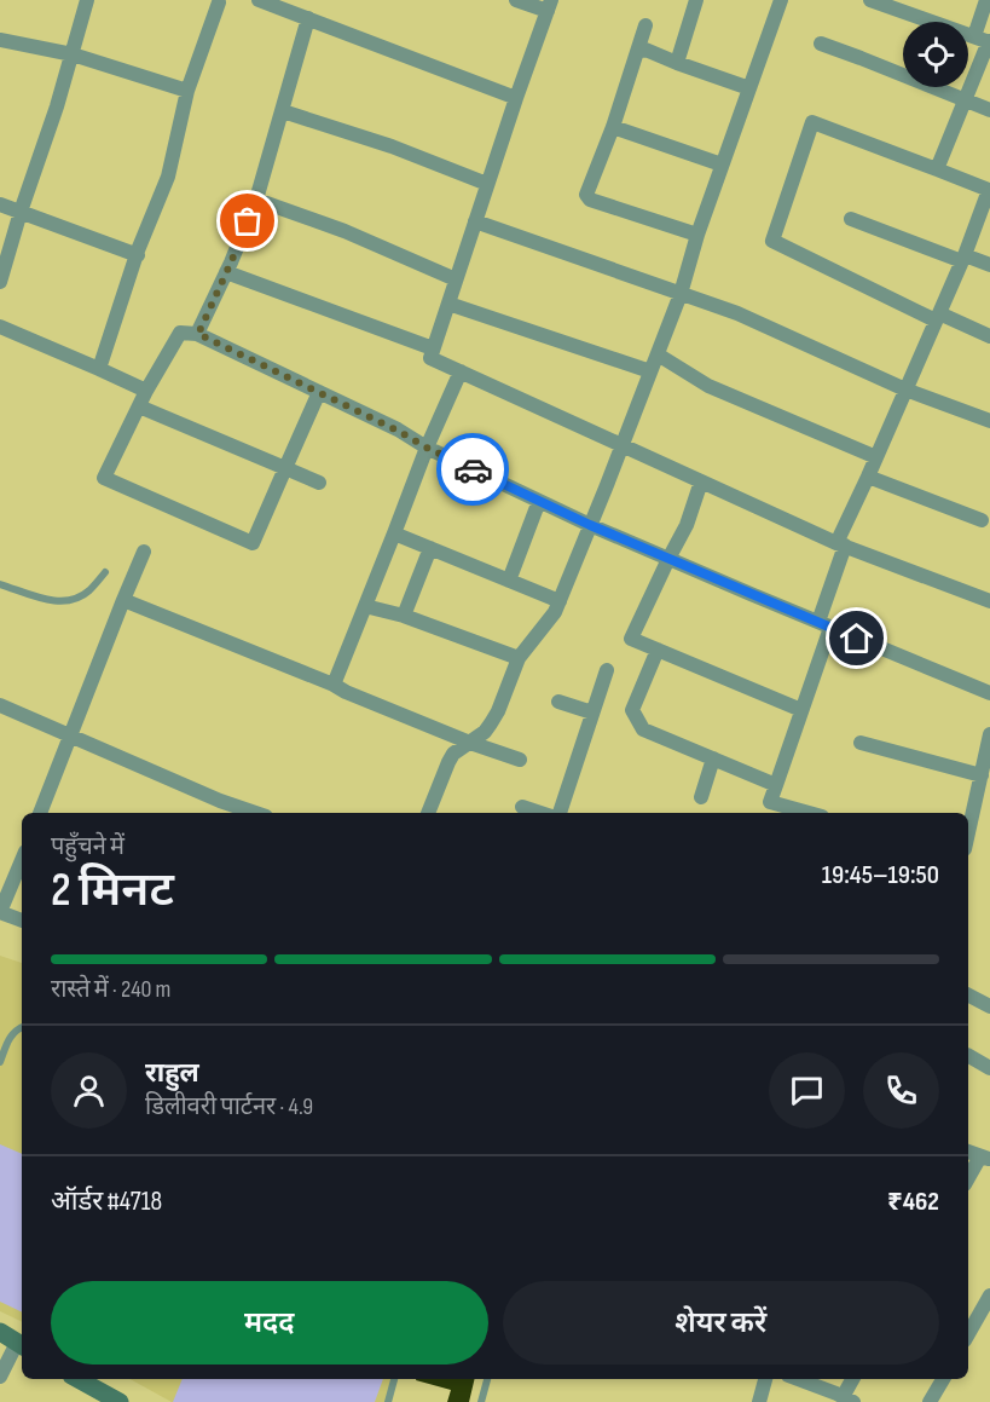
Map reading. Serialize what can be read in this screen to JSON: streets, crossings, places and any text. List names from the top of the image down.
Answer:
{
  "page": {
    "heading": ["2 मिनट", "पहुँचने में", "19:45–19:50"],
    "panel": [
      "राहुल",
      "डिलीवरी पार्टनर · 4.9",
      "ऑर्डर #4718",
      "₹462"
    ],
    "bar": "रास्ते में · 240 m",
    "buttons": ["मदद", "शेयर करें"]
  }
}
